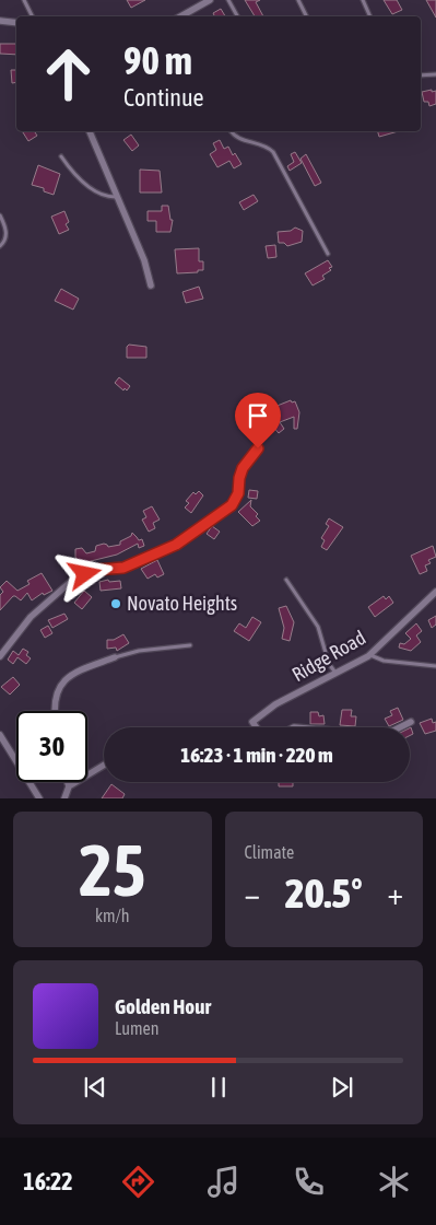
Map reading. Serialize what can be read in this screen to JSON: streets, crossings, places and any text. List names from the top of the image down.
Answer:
{
  "streets": {
    "street": ["Ridge Road"]
  },
  "places": ["Novato Heights"],
  "page": {
    "turn": ["90 m", "Continue"],
    "limit": "30",
    "trip": "16:23 · 1 min · 220 m",
    "tile": [
      ["25", "km/h"],
      "Climate"
    ],
    "heat": ["−", "20.5°", "+"],
    "song": ["Golden Hour", "Lumen"],
    "tabs": "16:22"
  }
}
